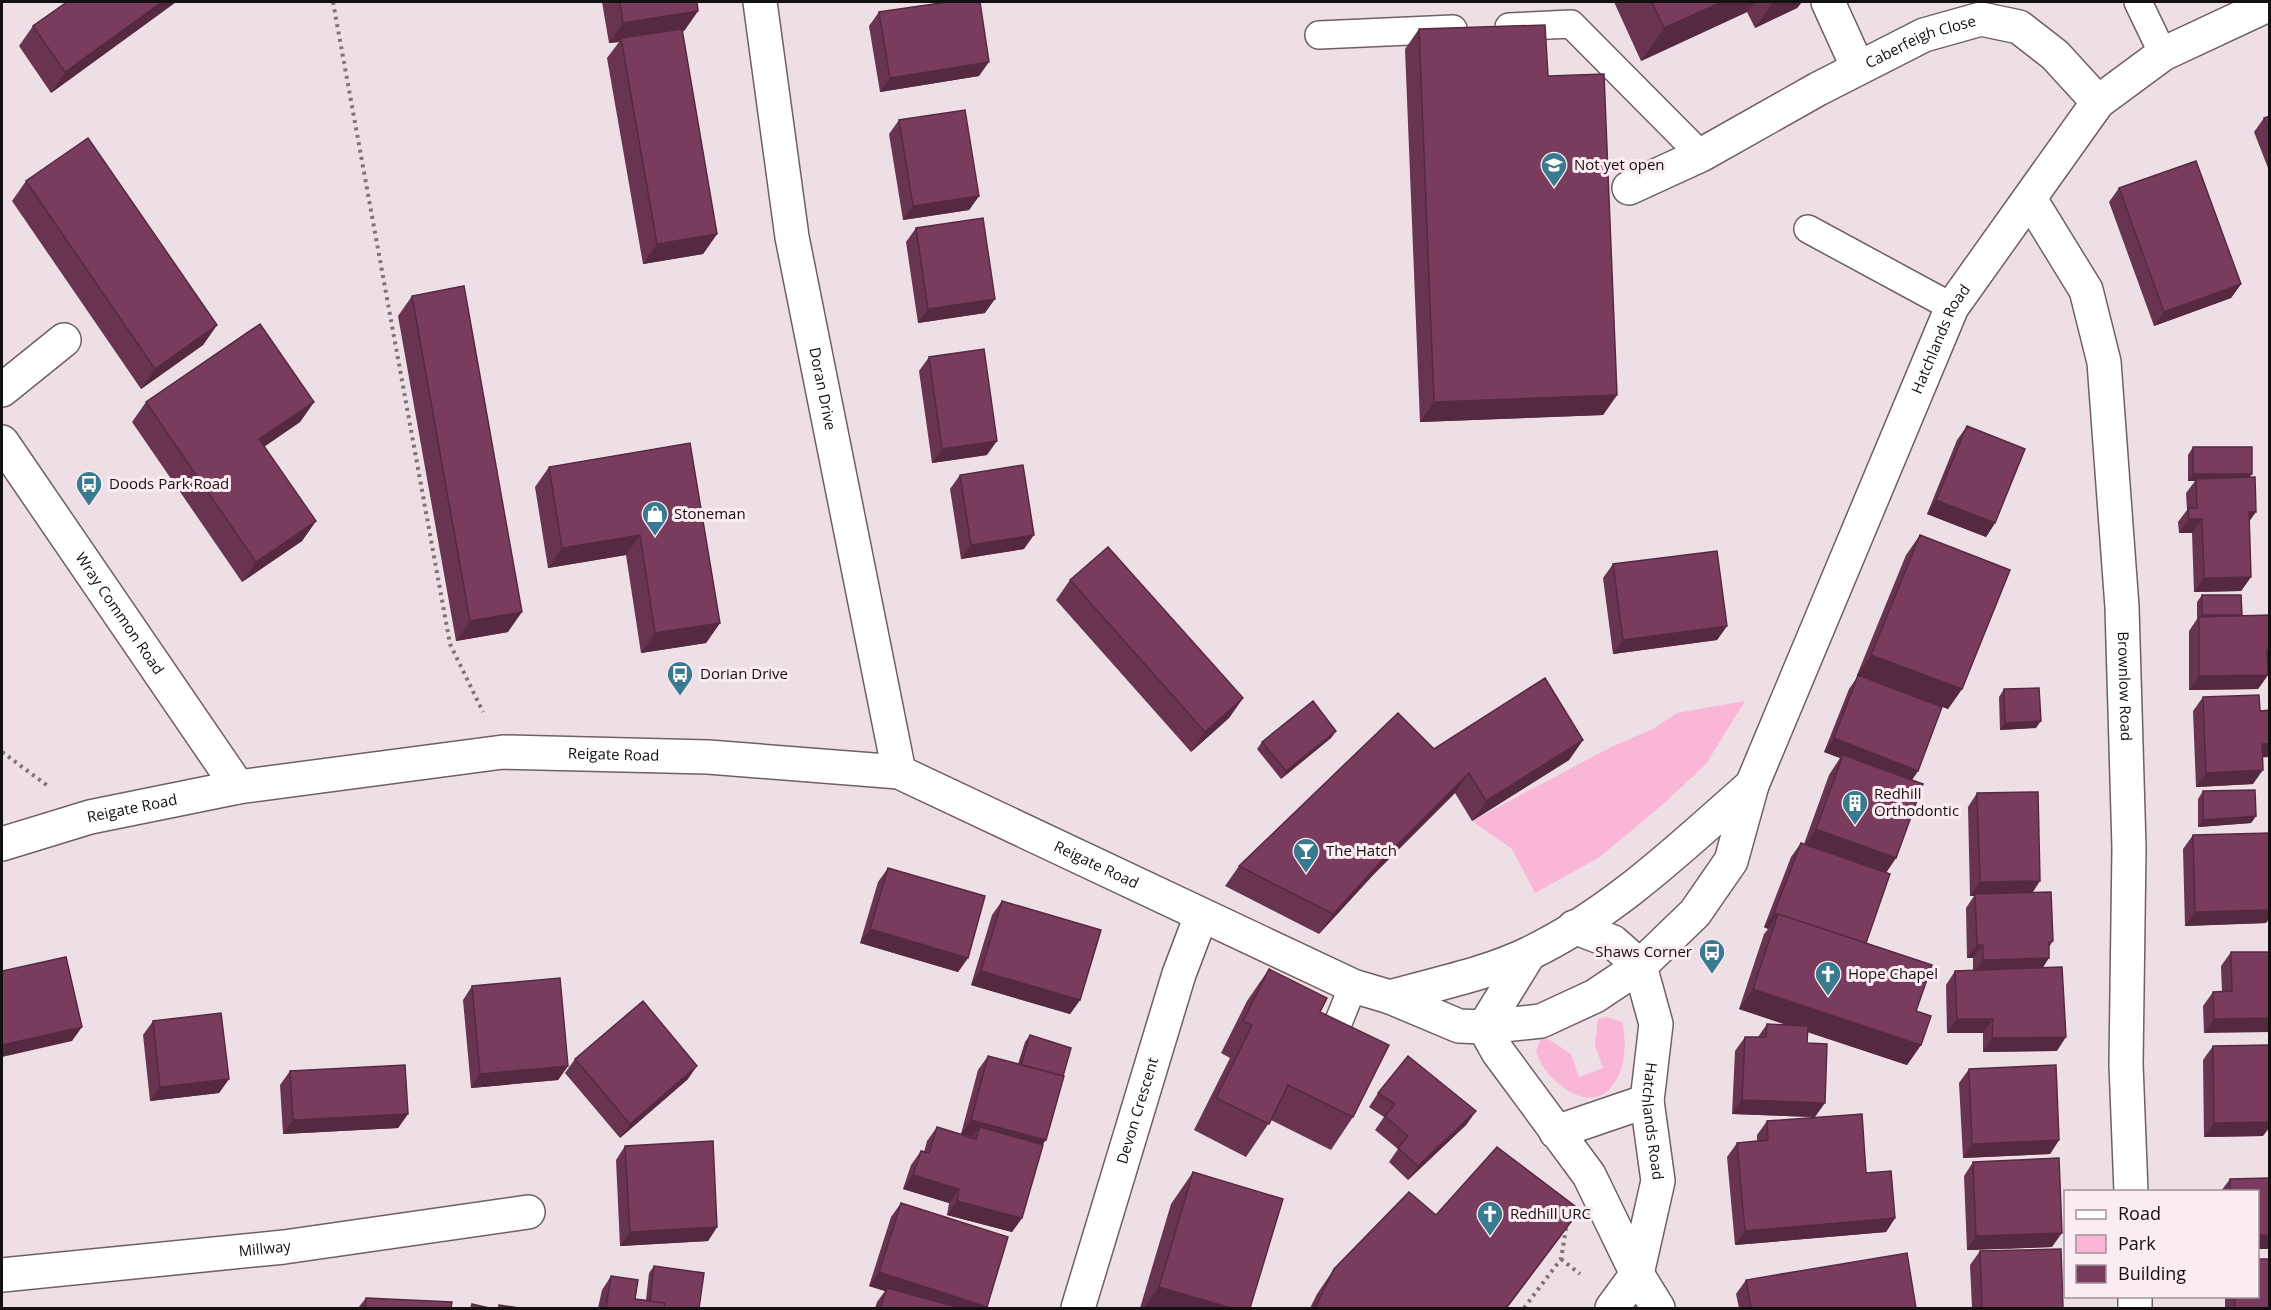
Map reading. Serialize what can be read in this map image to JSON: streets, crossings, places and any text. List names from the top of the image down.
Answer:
{
  "streets": {
    "main road": [
      "Caberfeigh Close",
      "Hatchlands Road",
      "Doran Drive",
      "Wray Common Road",
      "Brownlow Road",
      "Reigate Road",
      "Devon Crescent",
      "Millway"
    ]
  },
  "crossings": [
    ["Caberfeigh Close", "Hatchlands Road"],
    ["Hatchlands Road", "Brownlow Road"],
    ["Hatchlands Road", "Reigate Road"],
    ["Hatchlands Road", "Devon Crescent"],
    ["Doran Drive", "Reigate Road"],
    ["Wray Common Road", "Reigate Road"],
    ["Reigate Road", "Devon Crescent"]
  ],
  "places": {
    "school or university": ["Not yet open"],
    "bus stop": ["Doods Park Road", "Dorian Drive", "Shaws Corner"],
    "shop": ["Stoneman"],
    "building": ["Redhill Orthodontic"],
    "bar": ["The Hatch"],
    "church": ["Hope Chapel", "Redhill URC"]
  },
  "legend": ["Road", "Park", "Building"]
}
